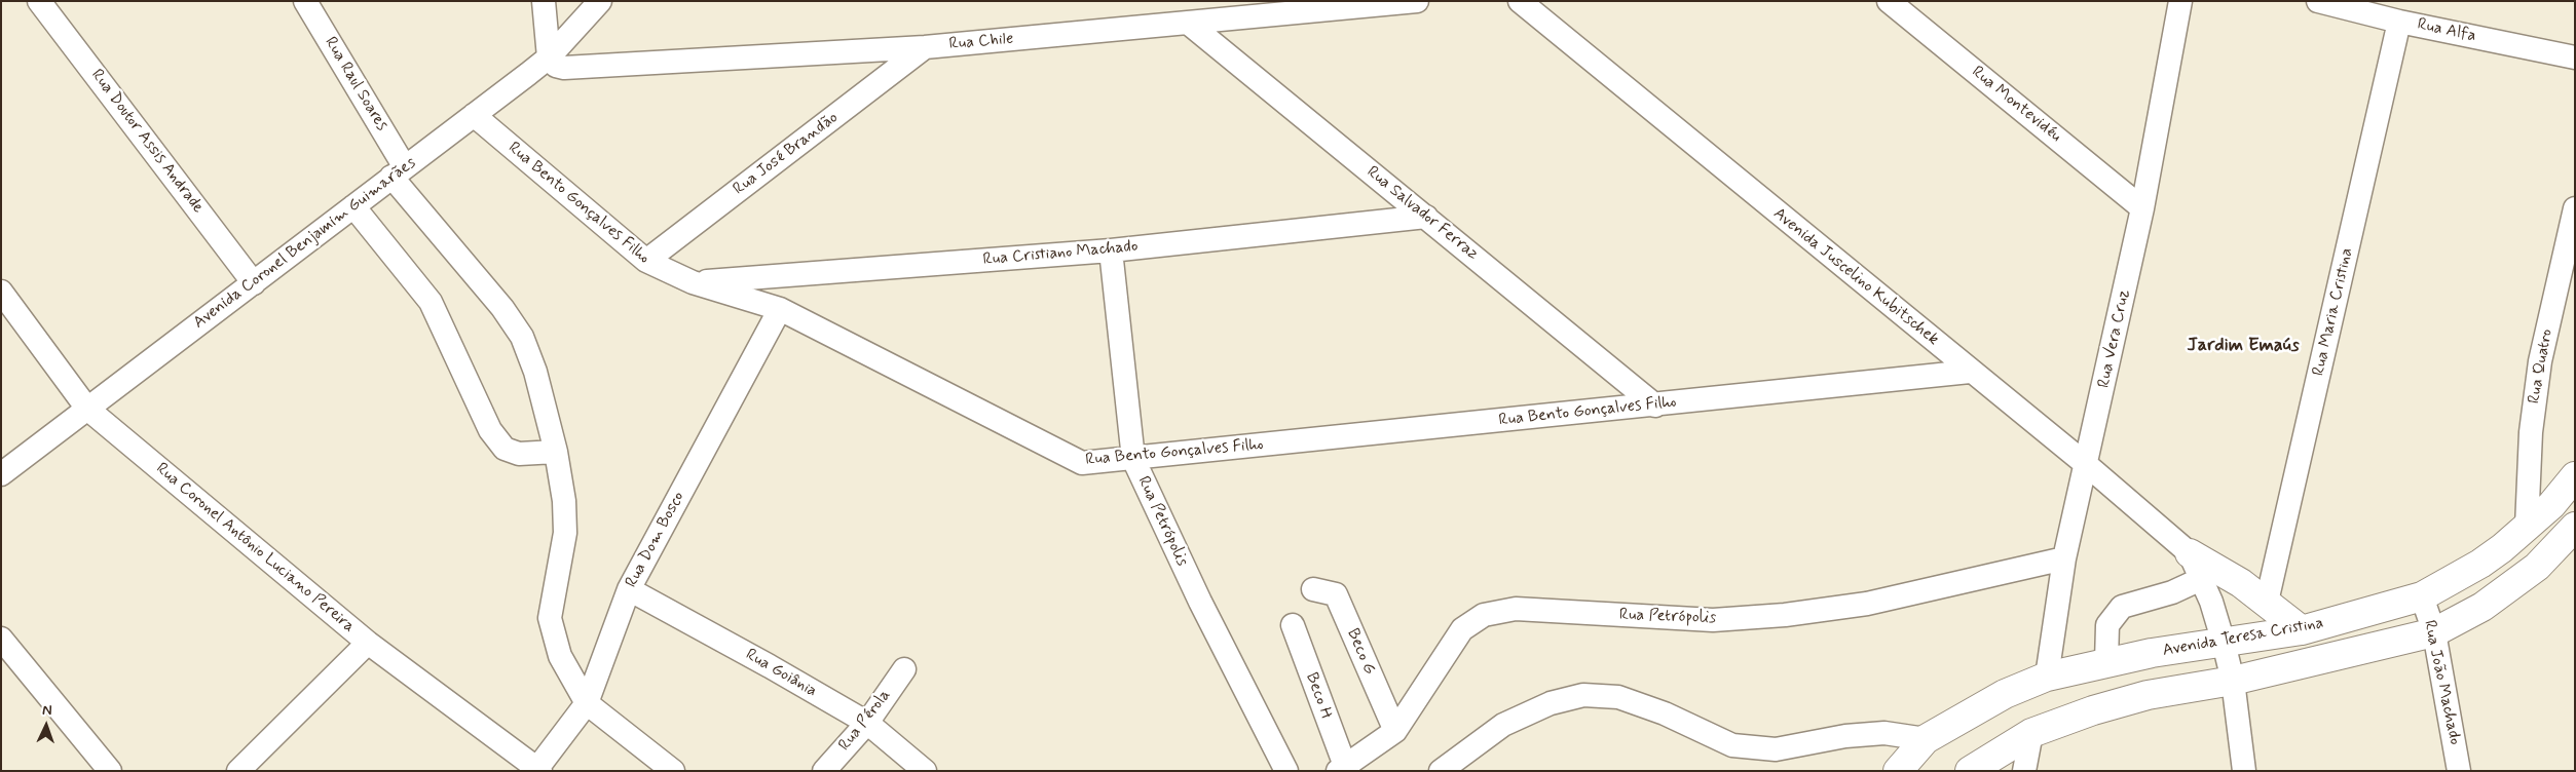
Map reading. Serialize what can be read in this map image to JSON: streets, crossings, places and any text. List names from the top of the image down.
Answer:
{
  "streets": {
    "main road": ["Avenida Teresa Cristina"],
    "street": [
      "Rua Alfa",
      "Rua Chile",
      "Rua Raul Soares",
      "Rua Montevidéu",
      "Rua Doutor Assis Andrade",
      "Rua José Brandão",
      "Rua Bento Gonçalves Filho",
      "Rua Salvador Ferraz",
      "Avenida Coronel Benjamim Guimarães",
      "Rua Cristiano Machado",
      "Avenida Juscelino Kubitschek",
      "Rua Maria Cristina",
      "Rua Vera Cruz",
      "Rua Quatro",
      "Rua Petrópolis",
      "Rua Dom Bosco",
      "Rua Coronel Antônio Luciano Pereira",
      "Beco G",
      "Rua Goiânia",
      "Rua João Machado",
      "Beco H",
      "Rua Pérola"
    ]
  },
  "crossings": [
    ["Rua Alfa", "Rua Maria Cristina"],
    ["Rua Chile", "Rua José Brandão"],
    ["Rua Chile", "Rua Salvador Ferraz"],
    ["Rua Chile", "Avenida Coronel Benjamim Guimarães"],
    ["Rua Raul Soares", "Avenida Coronel Benjamim Guimarães"],
    ["Rua Raul Soares", "Rua Dom Bosco"],
    ["Rua Montevidéu", "Rua Vera Cruz"],
    ["Rua Doutor Assis Andrade", "Avenida Coronel Benjamim Guimarães"],
    ["Rua José Brandão", "Rua Bento Gonçalves Filho"],
    ["Rua Bento Gonçalves Filho", "Rua Salvador Ferraz"],
    ["Rua Bento Gonçalves Filho", "Avenida Coronel Benjamim Guimarães"],
    ["Rua Bento Gonçalves Filho", "Rua Cristiano Machado"],
    ["Rua Bento Gonçalves Filho", "Avenida Juscelino Kubitschek"],
    ["Rua Bento Gonçalves Filho", "Rua Petrópolis"],
    ["Rua Bento Gonçalves Filho", "Rua Dom Bosco"],
    ["Rua Salvador Ferraz", "Rua Cristiano Machado"],
    ["Avenida Coronel Benjamim Guimarães", "Rua Coronel Antônio Luciano Pereira"],
    ["Rua Cristiano Machado", "Rua Petrópolis"],
    ["Avenida Juscelino Kubitschek", "Rua Vera Cruz"],
    ["Rua Vera Cruz", "Rua Petrópolis"],
    ["Rua Vera Cruz", "Avenida Teresa Cristina"],
    ["Rua Quatro", "Avenida Teresa Cristina"],
    ["Rua Petrópolis", "Beco G"],
    ["Rua Petrópolis", "Beco H"],
    ["Rua Dom Bosco", "Rua Coronel Antônio Luciano Pereira"],
    ["Rua Dom Bosco", "Rua Goiânia"],
    ["Avenida Teresa Cristina", "Rua João Machado"],
    ["Rua Goiânia", "Rua Pérola"]
  ],
  "districts": ["Jardim Emaús"],
  "north": "top"
}
